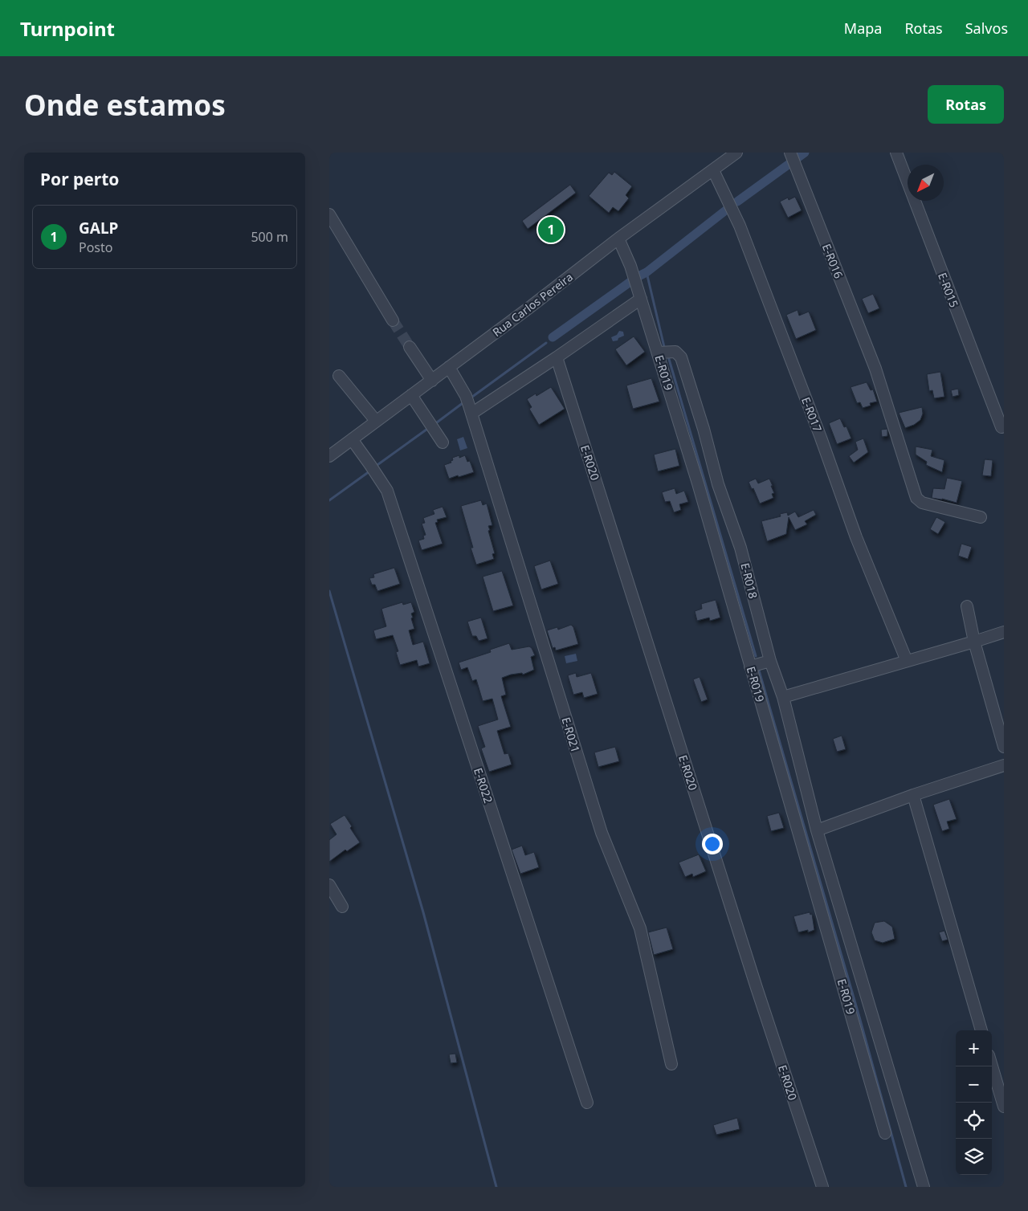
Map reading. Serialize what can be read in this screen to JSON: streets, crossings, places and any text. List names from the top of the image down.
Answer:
{
  "streets": {
    "street": [
      "E-R016",
      "E-R015",
      "Rua Carlos Pereira",
      "E-R019",
      "E-R017",
      "E-R020",
      "E-R018",
      "E-R021",
      "E-R022"
    ]
  },
  "crossings": [
    ["Rua Carlos Pereira", "E-R019"],
    ["Rua Carlos Pereira", "E-R017"],
    ["Rua Carlos Pereira", "E-R021"],
    ["Rua Carlos Pereira", "E-R022"],
    ["E-R019", "E-R018"]
  ],
  "north": "bottom left",
  "page": {
    "header": "Turnpoint",
    "nav": ["Mapa", "Rotas", "Salvos"],
    "buttons": "Rotas",
    "title": "Onde estamos",
    "heading": "Por perto",
    "list": [
      {
        "mark": "1",
        "name": "GALP",
        "note": "Posto",
        "value": "500 m"
      }
    ],
    "pins": "1",
    "map_buttons": ["+", "−"]
  }
}
